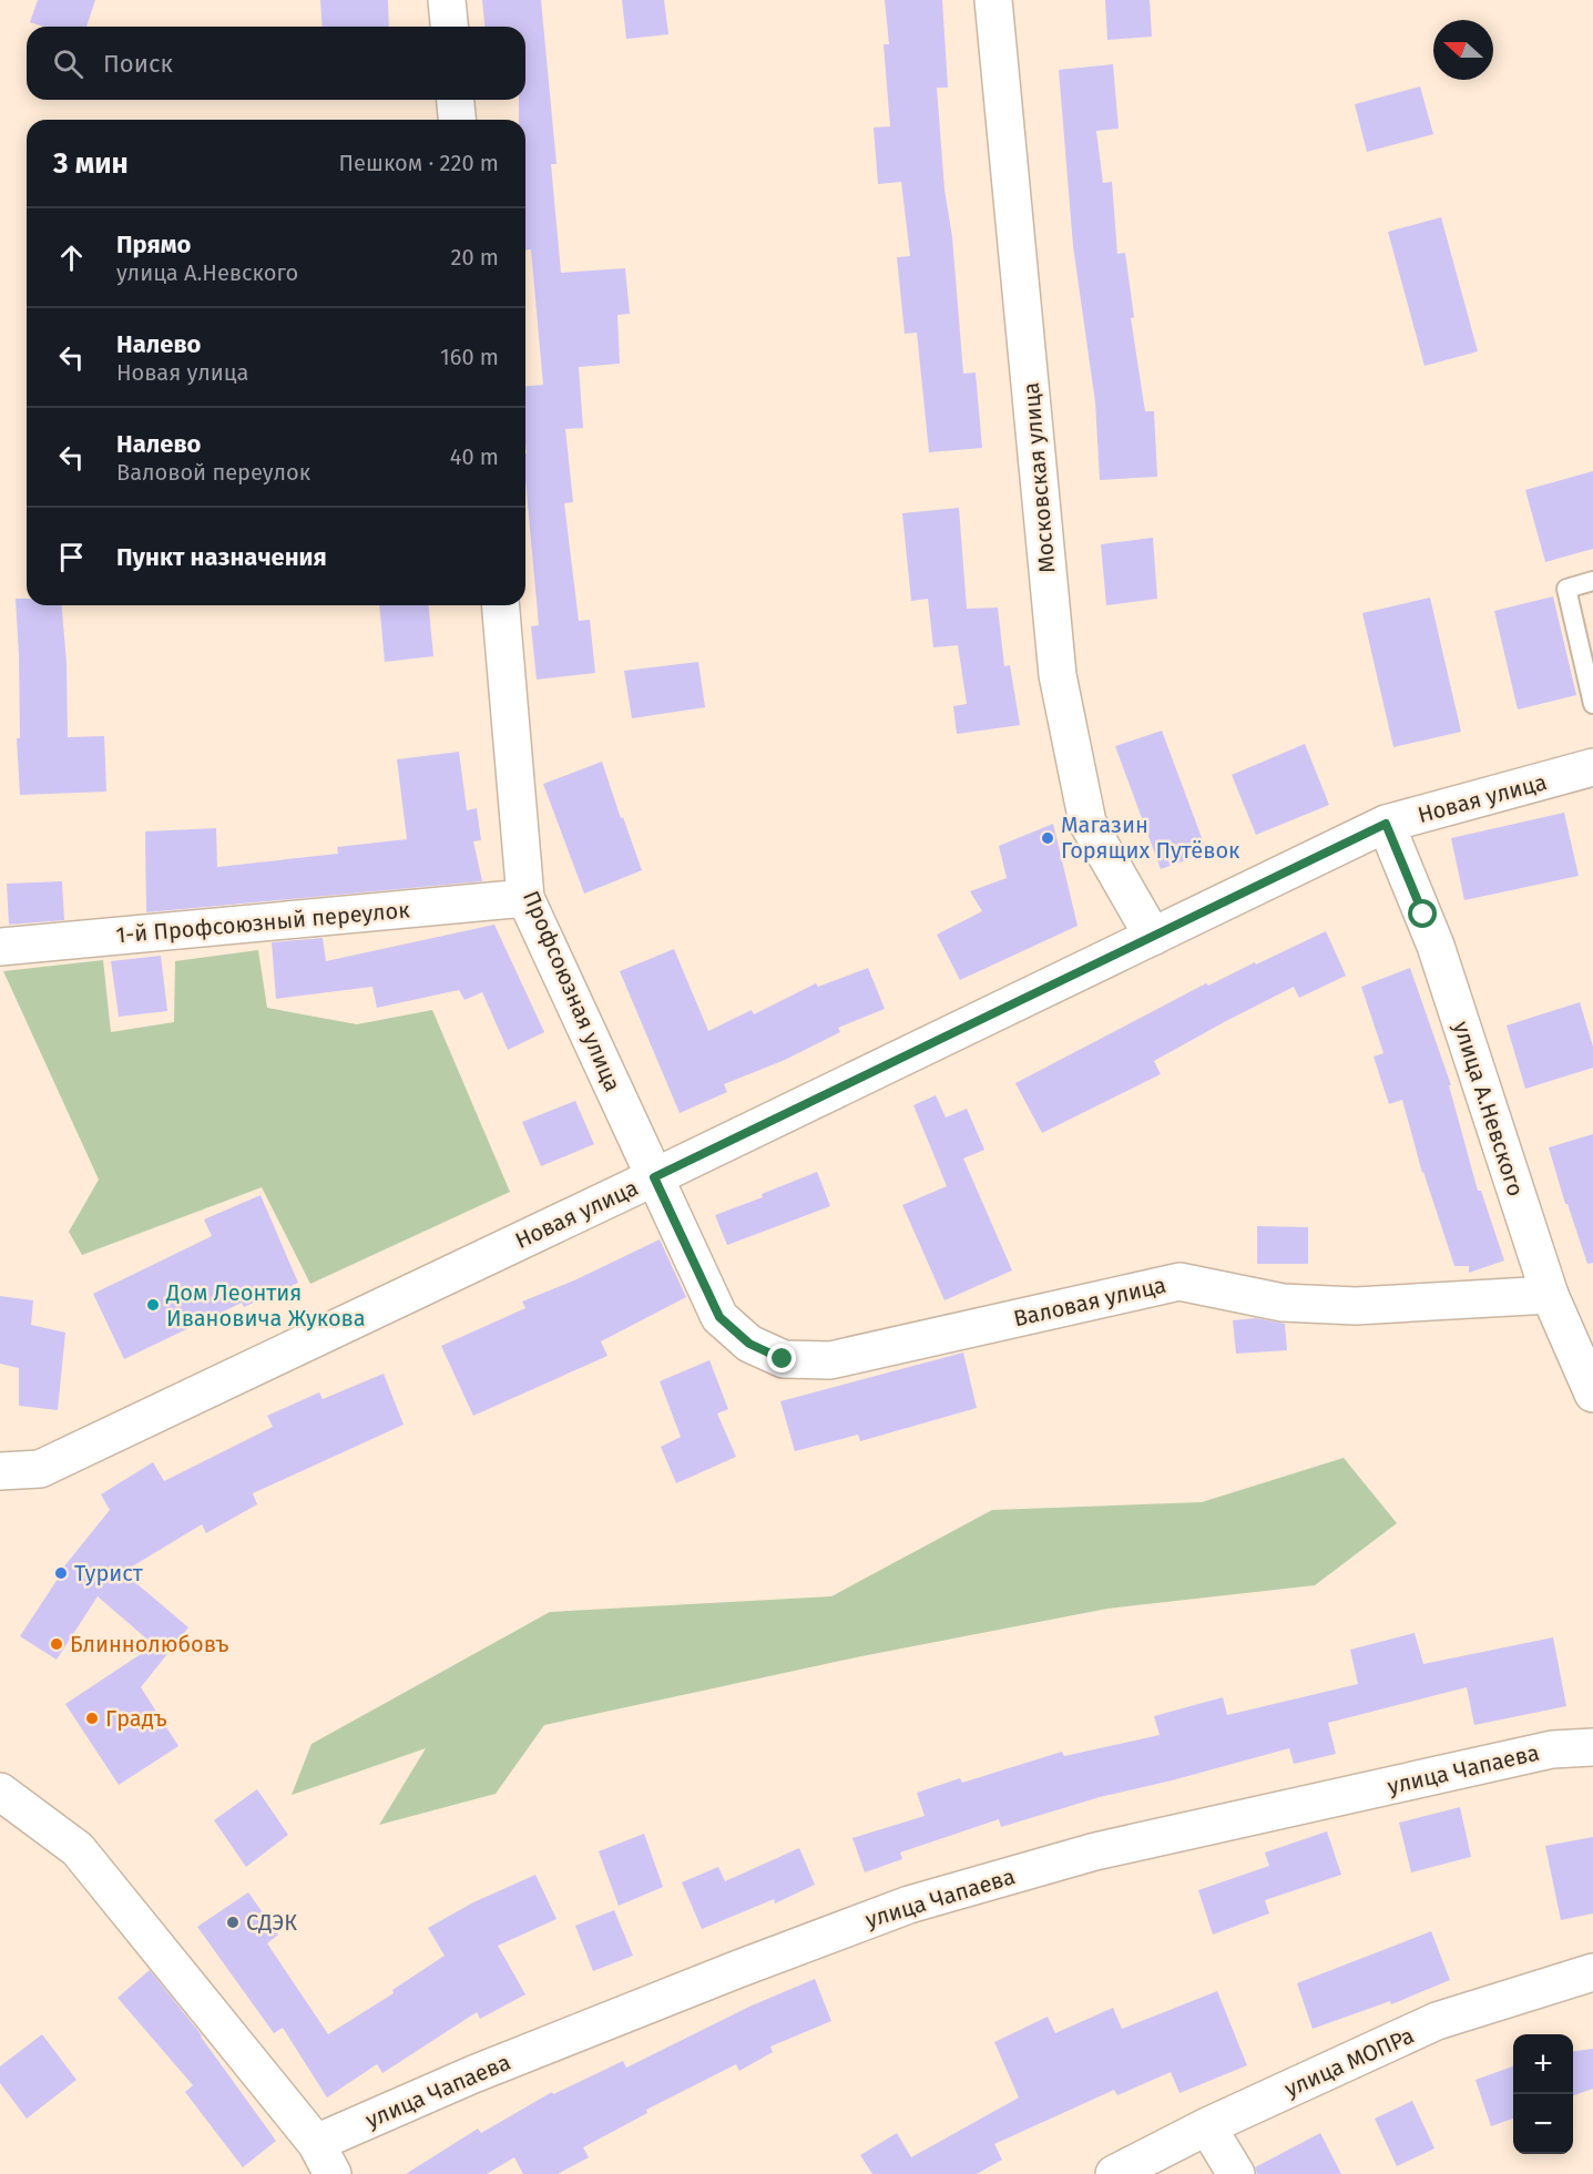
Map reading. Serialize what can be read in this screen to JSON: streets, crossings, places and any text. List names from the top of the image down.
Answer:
{
  "streets": {
    "street": [
      "Московская улица",
      "Новая улица",
      "1-й Профсоюзный переулок",
      "Профсоюзная улица",
      "улица А.Невского",
      "Валовая улица",
      "улица Чапаева",
      "улица МОПРа"
    ]
  },
  "crossings": [
    ["Московская улица", "Новая улица"],
    ["Новая улица", "Профсоюзная улица"],
    ["Новая улица", "улица А.Невского"],
    ["1-й Профсоюзный переулок", "Профсоюзная улица"],
    ["Профсоюзная улица", "Валовая улица"],
    ["улица А.Невского", "Валовая улица"]
  ],
  "places": [
    "Магазин Горящих Путёвок",
    "Дом Леонтия Ивановича Жукова",
    "Турист",
    "Блиннолюбовъ",
    "Градъ",
    "СДЭК"
  ],
  "north": "left",
  "page": {
    "search": "Поиск",
    "heading": ["3 мин", "Пешком · 220 m"],
    "list": [
      ["Прямо", "улица А.Невского", "20 m"],
      ["Налево", "Новая улица", "160 m"],
      ["Налево", "Валовой переулок", "40 m"],
      "Пункт назначения"
    ],
    "map_buttons": ["+", "−"]
  }
}
